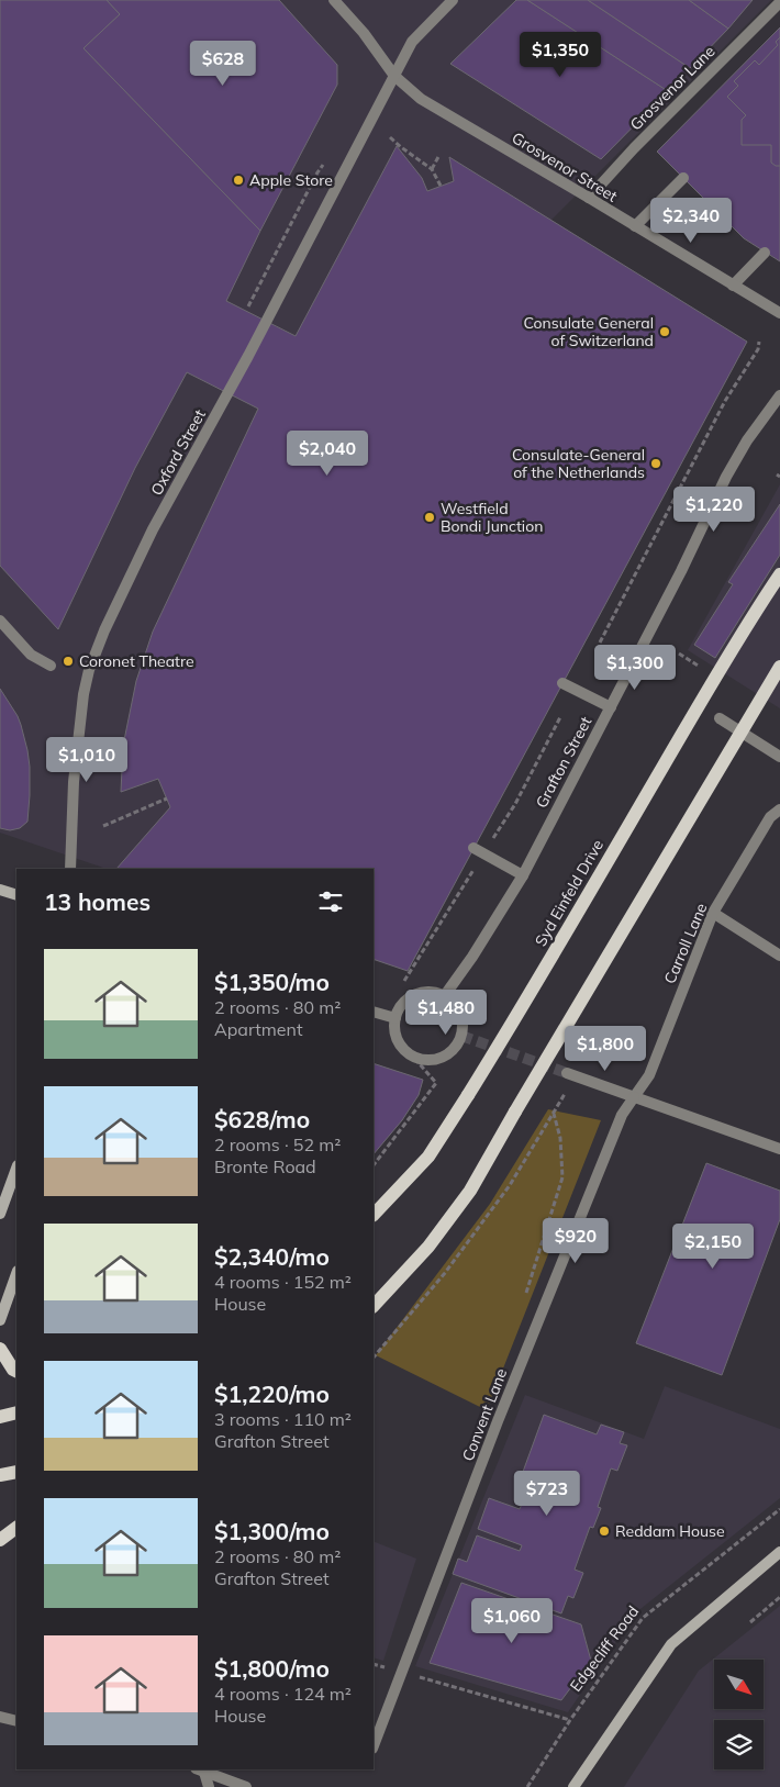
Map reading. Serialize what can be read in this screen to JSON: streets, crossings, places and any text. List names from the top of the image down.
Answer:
{
  "streets": {
    "main road": ["Syd Einfeld Drive"],
    "street": [
      "Grosvenor Lane",
      "Grosvenor Street",
      "Oxford Street",
      "Grafton Street",
      "Carroll Lane",
      "Convent Lane"
    ],
    "path": ["Edgecliff Road"]
  },
  "crossings": [
    ["Grosvenor Lane", "Grosvenor Street"],
    ["Grosvenor Street", "Oxford Street"],
    ["Carroll Lane", "Convent Lane"]
  ],
  "places": [
    "Apple Store",
    "Consulate General of Switzerland",
    "Consulate-General of the Netherlands",
    "Westfield Bondi Junction",
    "Coronet Theatre",
    "Reddam House"
  ],
  "north": "bottom right",
  "page": {
    "price": [
      "$1,350",
      "$628",
      "$2,340",
      "$2,040",
      "$1,220",
      "$1,300",
      "$1,010",
      "$1,480",
      "$1,800",
      "$920",
      "$2,150",
      "$723",
      "$1,060"
    ],
    "heading": "13 homes",
    "list": [
      {
        "name": "$1,350/mo",
        "note": "2 rooms · 80 m² · Apartment"
      },
      {
        "name": "$628/mo",
        "note": "2 rooms · 52 m² · Bronte Road"
      },
      {
        "name": "$2,340/mo",
        "note": "4 rooms · 152 m² · House"
      },
      {
        "name": "$1,220/mo",
        "note": "3 rooms · 110 m² · Grafton Street"
      },
      {
        "name": "$1,300/mo",
        "note": "2 rooms · 80 m² · Grafton Street"
      },
      {
        "name": "$1,800/mo",
        "note": "4 rooms · 124 m² · House"
      }
    ]
  }
}
